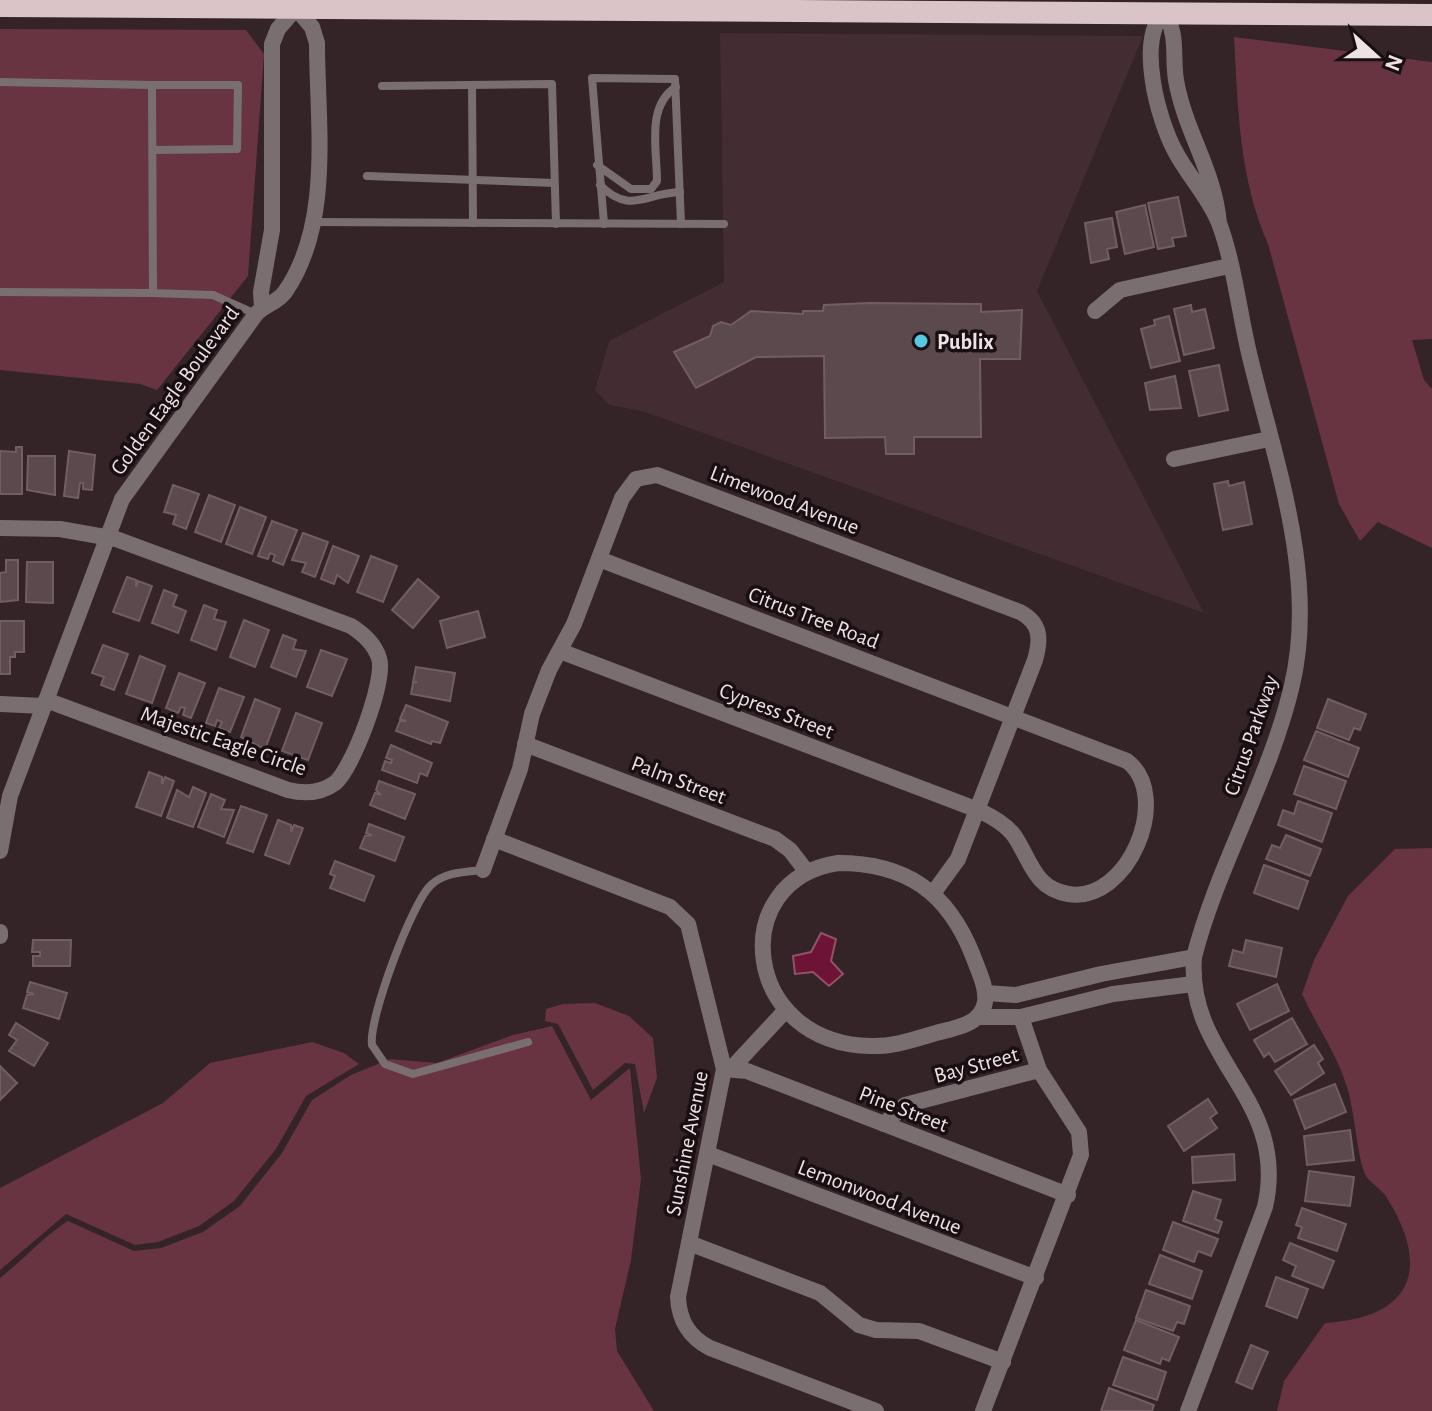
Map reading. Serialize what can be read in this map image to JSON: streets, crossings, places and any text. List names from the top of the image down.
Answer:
{
  "streets": {
    "street": [
      "Golden Eagle Boulevard",
      "Limewood Avenue",
      "Citrus Tree Road",
      "Cypress Street",
      "Citrus Parkway",
      "Majestic Eagle Circle",
      "Palm Street",
      "Bay Street",
      "Pine Street",
      "Sunshine Avenue",
      "Lemonwood Avenue"
    ]
  },
  "crossings": [
    ["Golden Eagle Boulevard", "Majestic Eagle Circle"],
    ["Limewood Avenue", "Citrus Tree Road"],
    ["Limewood Avenue", "Cypress Street"],
    ["Limewood Avenue", "Palm Street"],
    ["Limewood Avenue", "Sunshine Avenue"],
    ["Citrus Tree Road", "Cypress Street"],
    ["Bay Street", "Pine Street"],
    ["Pine Street", "Sunshine Avenue"],
    ["Sunshine Avenue", "Lemonwood Avenue"]
  ],
  "places": ["Publix"],
  "north": "right"
}
